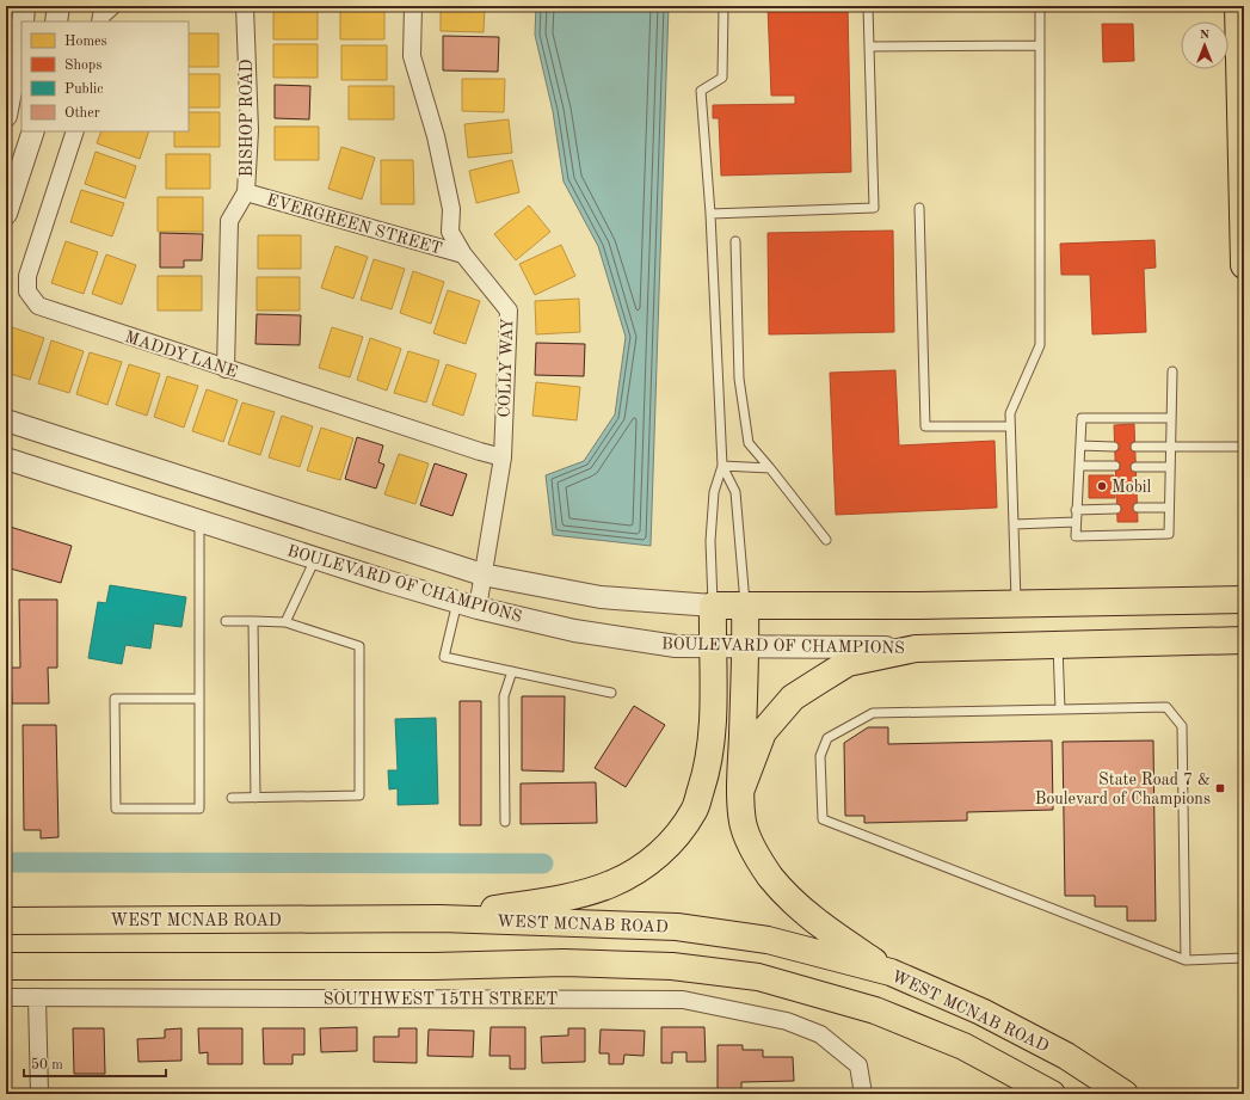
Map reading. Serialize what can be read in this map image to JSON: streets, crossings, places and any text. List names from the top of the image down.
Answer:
{
  "streets": {
    "main road": ["BOULEVARD OF CHAMPIONS", "WEST MCNAB ROAD"],
    "street": [
      "BISHOP ROAD",
      "EVERGREEN STREET",
      "MADDY LANE",
      "COLLY WAY",
      "SOUTHWEST 15TH STREET"
    ]
  },
  "crossings": [
    ["BISHOP ROAD", "EVERGREEN STREET"],
    ["BISHOP ROAD", "MADDY LANE"],
    ["EVERGREEN STREET", "COLLY WAY"],
    ["MADDY LANE", "COLLY WAY"],
    ["COLLY WAY", "BOULEVARD OF CHAMPIONS"]
  ],
  "places": {
    "other": ["Mobil"],
    "transit": ["State Road 7 & Boulevard of Champions"]
  },
  "legend": [
    "Homes",
    "Shops",
    "Public",
    "Other"
  ],
  "scale_bar": "50 m",
  "north": "top"
}
